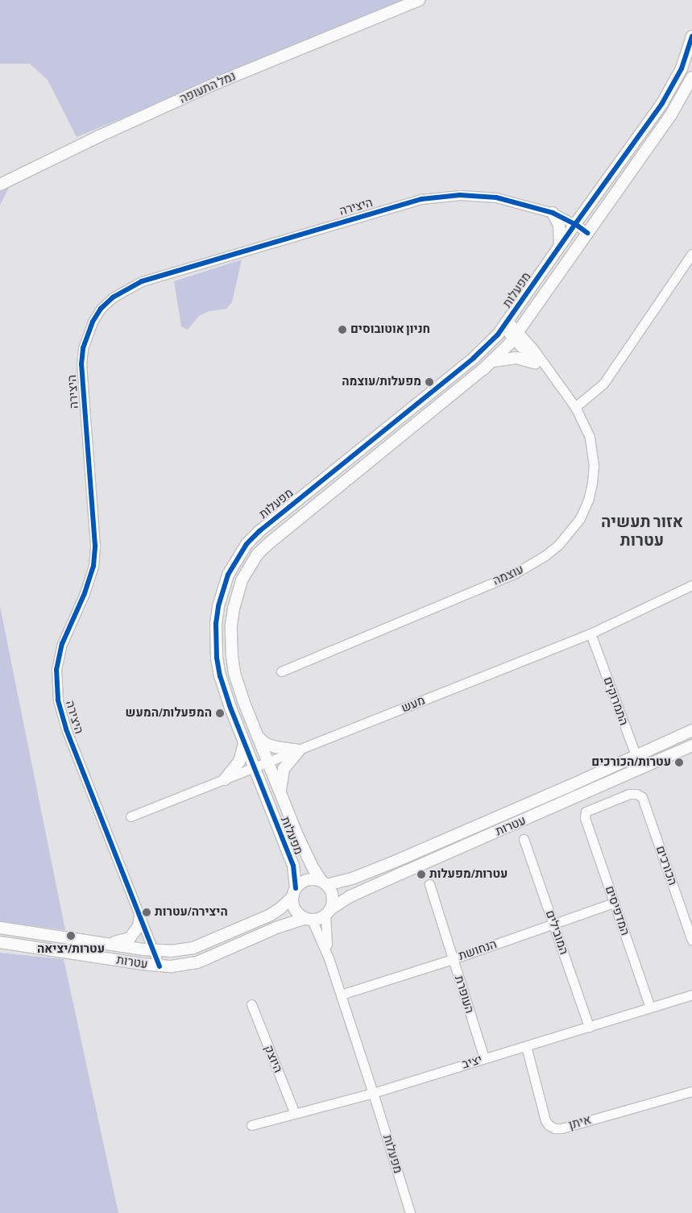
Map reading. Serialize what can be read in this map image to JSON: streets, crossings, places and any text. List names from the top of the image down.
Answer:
{
  "streets": {
    "street": [
      "נמל התעופה",
      "היצירה",
      "מפעלות",
      "עוצמה",
      "התמרוקים",
      "מעש",
      "עטרות",
      "הכורכים",
      "המדפיסים",
      "המובילים",
      "הנחושת",
      "העופרת",
      "היוצק",
      "יציב",
      "איתן"
    ]
  },
  "crossings": [
    ["היצירה", "מפעלות"],
    ["היצירה", "עטרות"],
    ["מפעלות", "עוצמה"],
    ["מפעלות", "מעש"],
    ["מפעלות", "עטרות"],
    ["מפעלות", "הנחושת"],
    ["מפעלות", "יציב"],
    ["התמרוקים", "מעש"],
    ["התמרוקים", "עטרות"],
    ["הכורכים", "המדפיסים"],
    ["המדפיסים", "הנחושת"],
    ["המדפיסים", "יציב"],
    ["המובילים", "הנחושת"],
    ["המובילים", "יציב"],
    ["הנחושת", "העופרת"],
    ["העופרת", "יציב"],
    ["היוצק", "יציב"],
    ["יציב", "איתן"]
  ],
  "districts": ["אזור תעשיה עטרות"],
  "places": [
    "חניון אוטובוסים",
    "מפעלות/עוצמה",
    "המפעלות/המעש",
    "עטרות/הכורכים",
    "עטרות/מפעלות",
    "היצירה/עטרות",
    "עטרות/יציאה"
  ]
}
